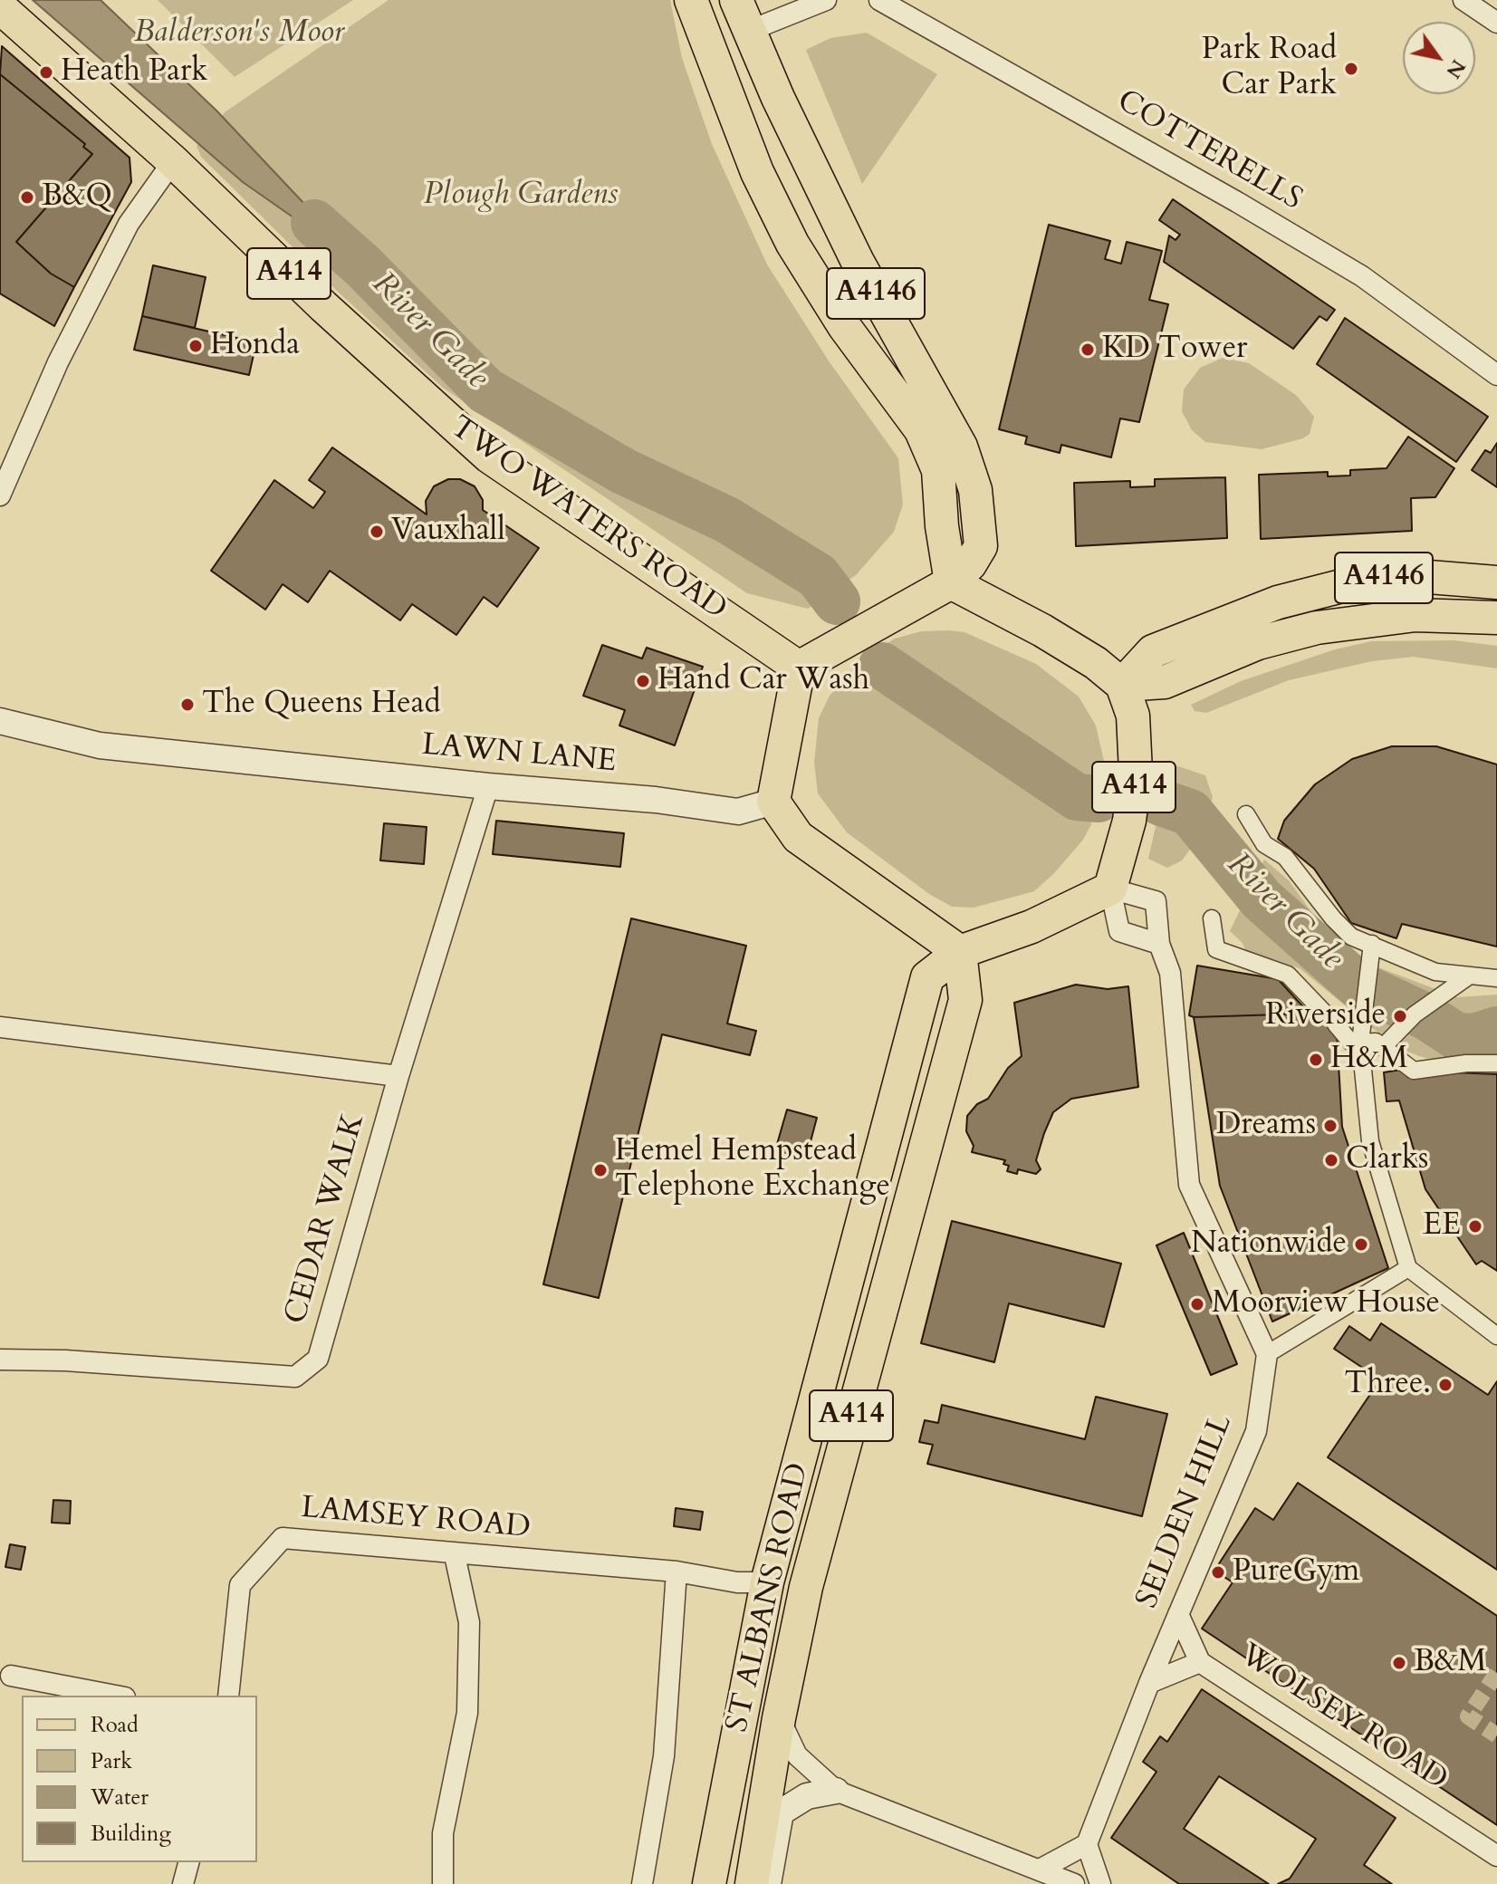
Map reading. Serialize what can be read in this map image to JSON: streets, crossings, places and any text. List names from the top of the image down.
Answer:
{
  "streets": {
    "main road": [
      "A414",
      "A4146",
      "TWO WATERS ROAD",
      "ST ALBANS ROAD"
    ],
    "street": [
      "COTTERELLS",
      "LAWN LANE",
      "CEDAR WALK",
      "SELDEN HILL",
      "LAMSEY ROAD",
      "WOLSEY ROAD"
    ]
  },
  "crossings": [
    ["A414", "A4146"],
    ["A414", "LAMSEY ROAD"],
    ["A414", "ST ALBANS ROAD"],
    ["LAWN LANE", "CEDAR WALK"],
    ["SELDEN HILL", "WOLSEY ROAD"],
    ["LAMSEY ROAD", "ST ALBANS ROAD"]
  ],
  "water": ["River Gade"],
  "parks": ["Balderson's Moor", "Plough Gardens"],
  "places": [
    "Park Road Car Park",
    "Heath Park",
    "B&Q",
    "Honda",
    "KD Tower",
    "Vauxhall",
    "Hand Car Wash",
    "The Queens Head",
    "Riverside",
    "H&M",
    "Dreams",
    "Clarks",
    "Hemel Hempstead Telephone Exchange",
    "EE",
    "Nationwide",
    "Moorview House",
    "Three.",
    "PureGym",
    "B&M"
  ],
  "legend": [
    "Road",
    "Park",
    "Water",
    "Building"
  ],
  "north": "bottom right"
}
